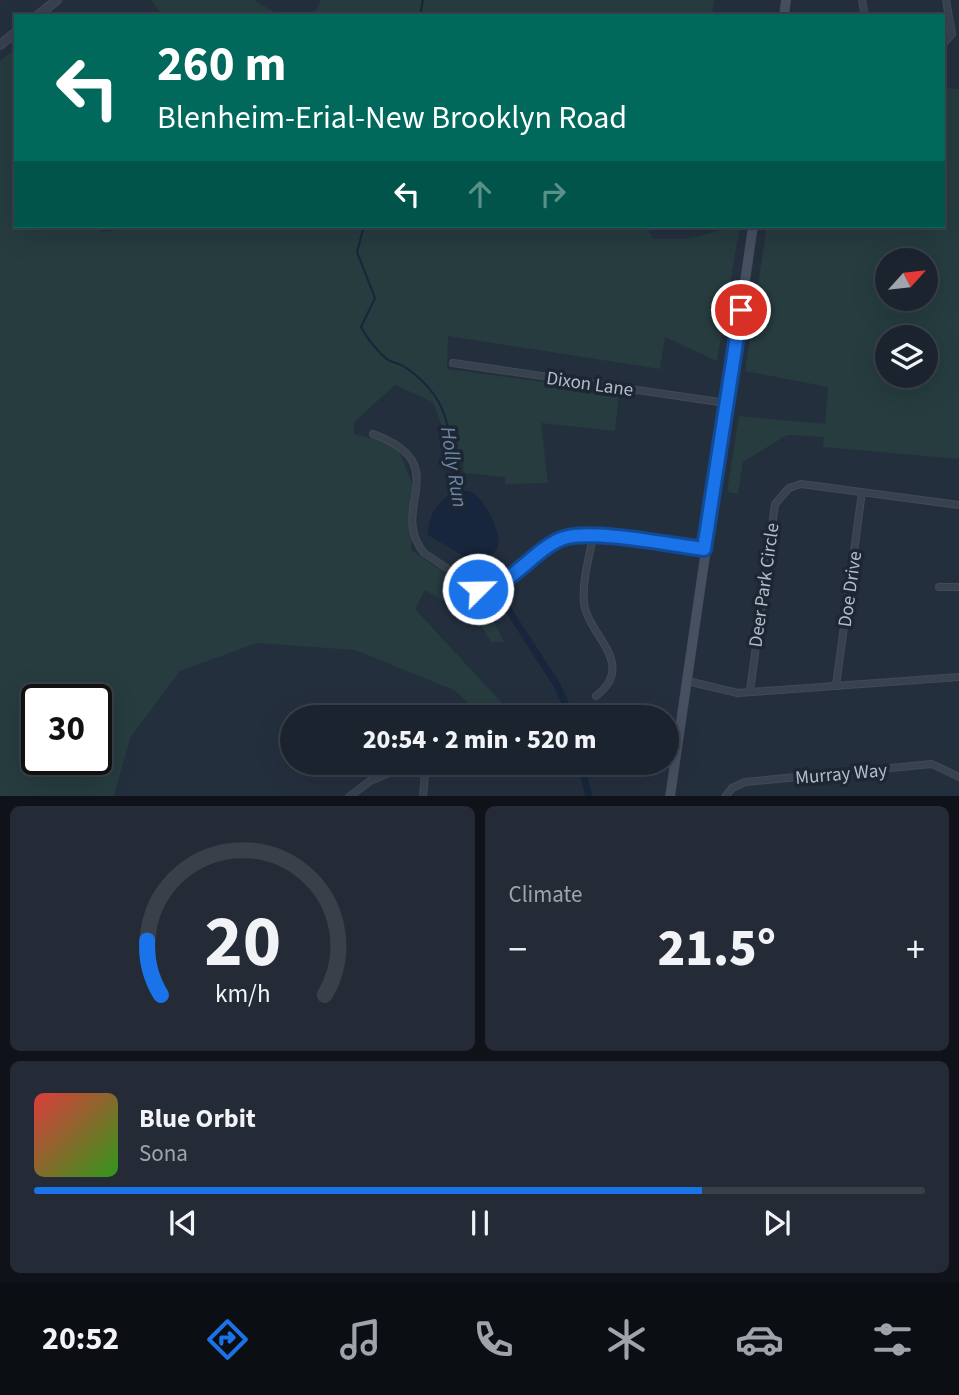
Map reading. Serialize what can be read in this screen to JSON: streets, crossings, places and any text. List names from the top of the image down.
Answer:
{
  "streets": {
    "street": [
      "Dixon Lane",
      "Deer Park Circle",
      "Doe Drive",
      "Murray Way"
    ]
  },
  "crossings": [
    ["Deer Park Circle", "Doe Drive"]
  ],
  "water": ["Holly Run"],
  "north": "top right",
  "page": {
    "turn": ["260 m", "Blenheim-Erial-New Brooklyn Road"],
    "limit": "30",
    "trip": "20:54 · 2 min · 520 m",
    "tile": "Climate",
    "heat": ["−", "21.5°", "+"],
    "song": ["Blue Orbit", "Sona"],
    "tabs": "20:52",
    "gauge": ["20", "km/h"]
  }
}
